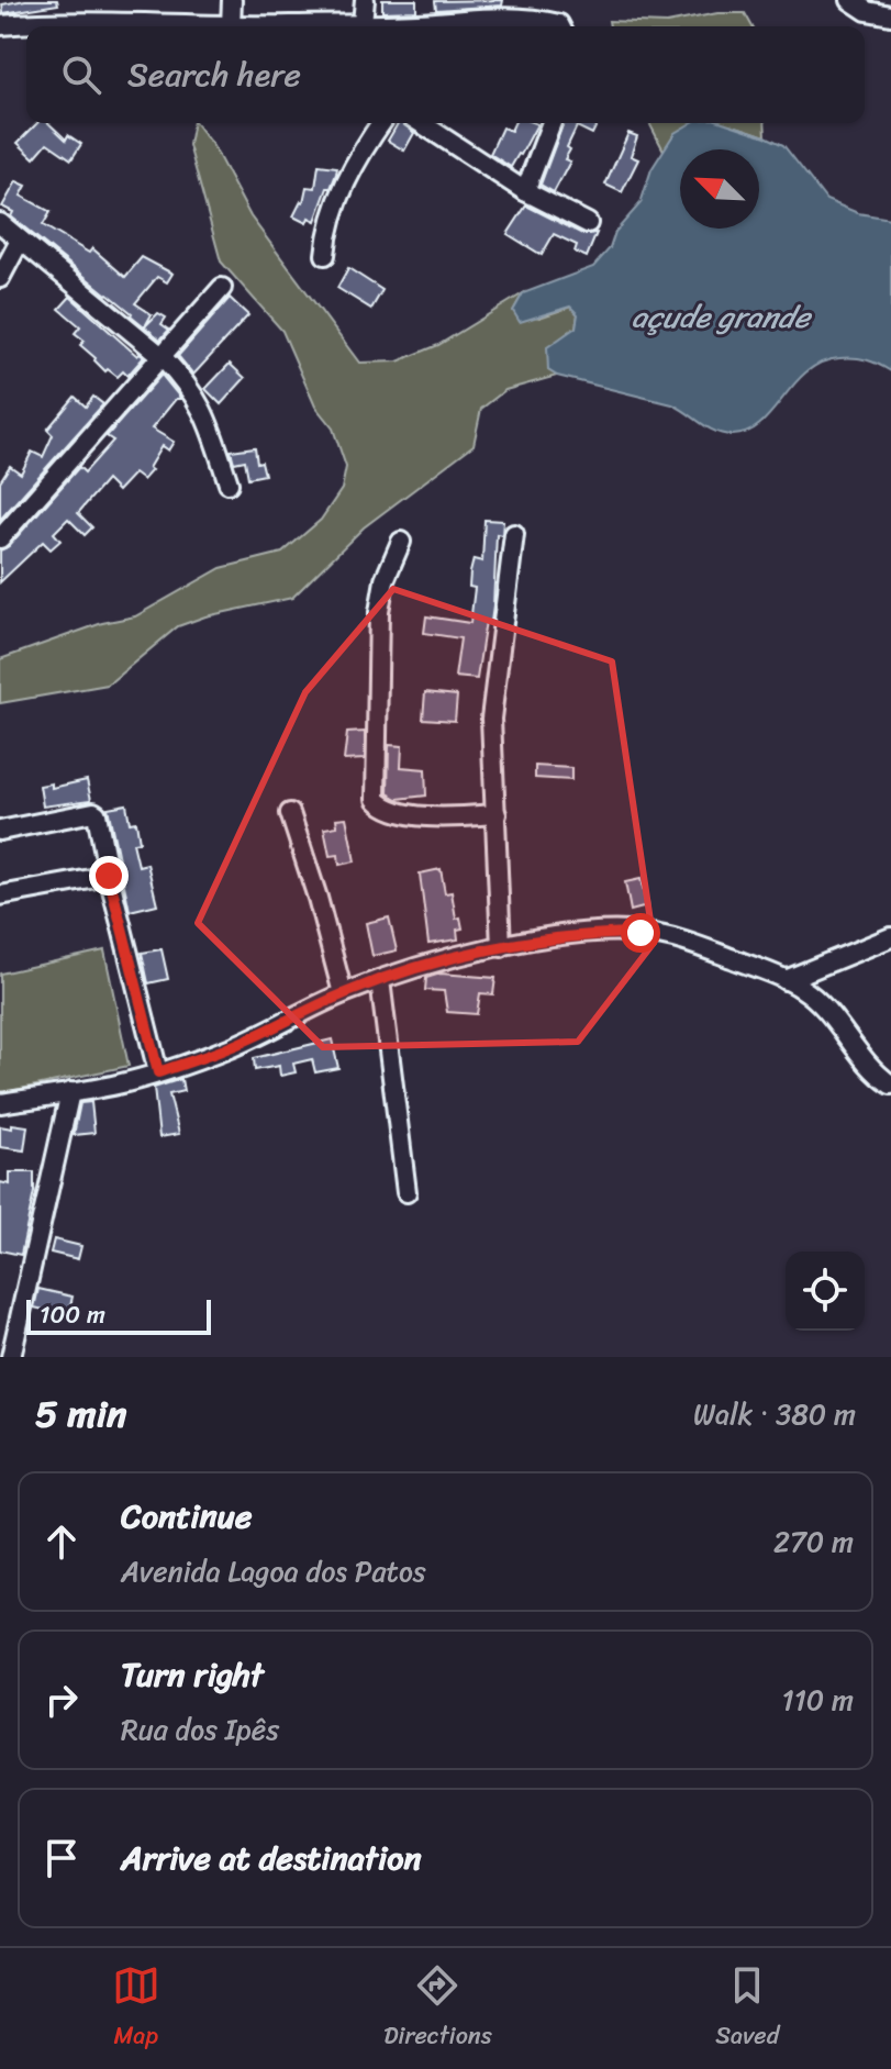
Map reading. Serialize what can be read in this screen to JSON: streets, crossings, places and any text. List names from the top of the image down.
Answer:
{
  "water": ["açude grande"],
  "scale_bar": "100 m",
  "north": "top left",
  "page": {
    "search": "Search here",
    "scale": "100 m",
    "heading": ["5 min", "Walk · 380 m"],
    "list": [
      ["Continue", "Avenida Lagoa dos Patos", "270 m"],
      ["Turn right", "Rua dos Ipês", "110 m"],
      "Arrive at destination"
    ],
    "nav": ["Map", "Directions", "Saved"]
  }
}
